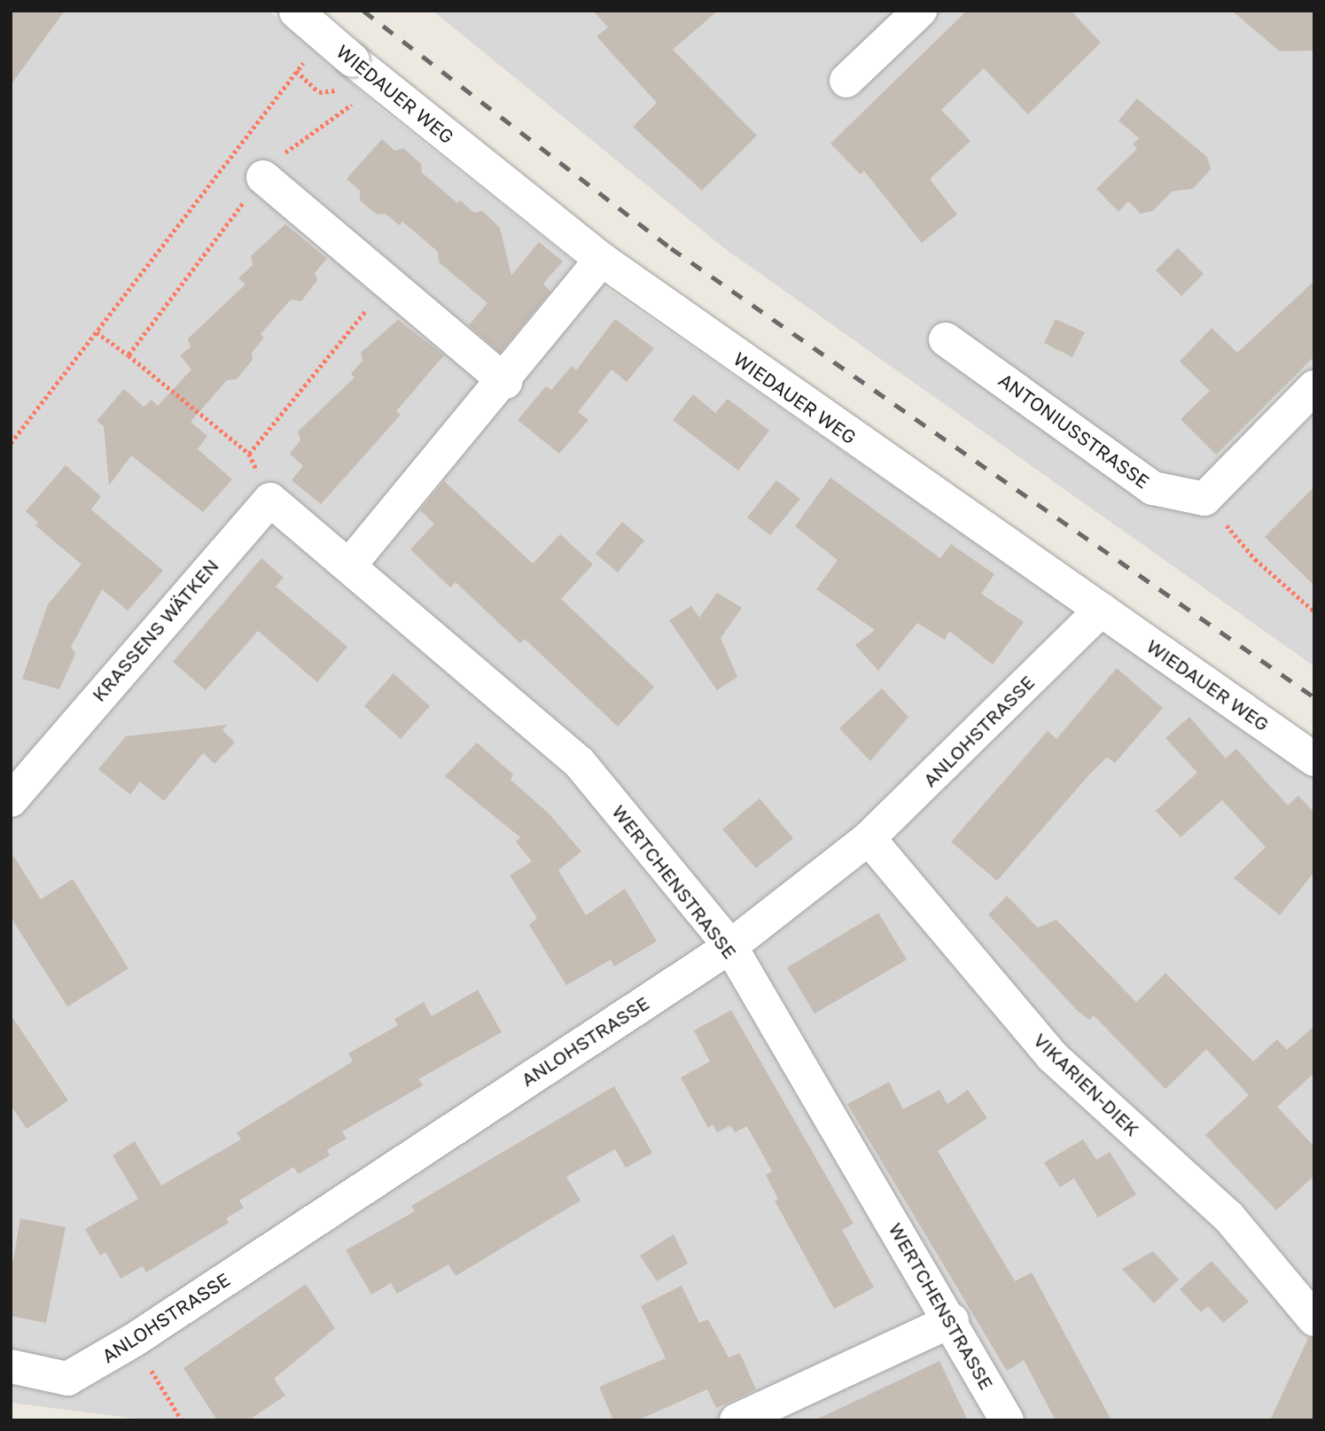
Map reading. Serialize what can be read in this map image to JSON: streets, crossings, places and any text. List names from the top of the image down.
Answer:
{
  "streets": {
    "street": [
      "WIEDAUER WEG",
      "ANTONIUSSTRASSE",
      "KRASSENS WÄTKEN",
      "ANLOHSTRASSE",
      "WERTCHENSTRASSE",
      "VIKARIEN-DIEK"
    ]
  },
  "crossings": [
    ["WIEDAUER WEG", "ANLOHSTRASSE"],
    ["KRASSENS WÄTKEN", "WERTCHENSTRASSE"],
    ["ANLOHSTRASSE", "WERTCHENSTRASSE"],
    ["ANLOHSTRASSE", "VIKARIEN-DIEK"]
  ]
}
